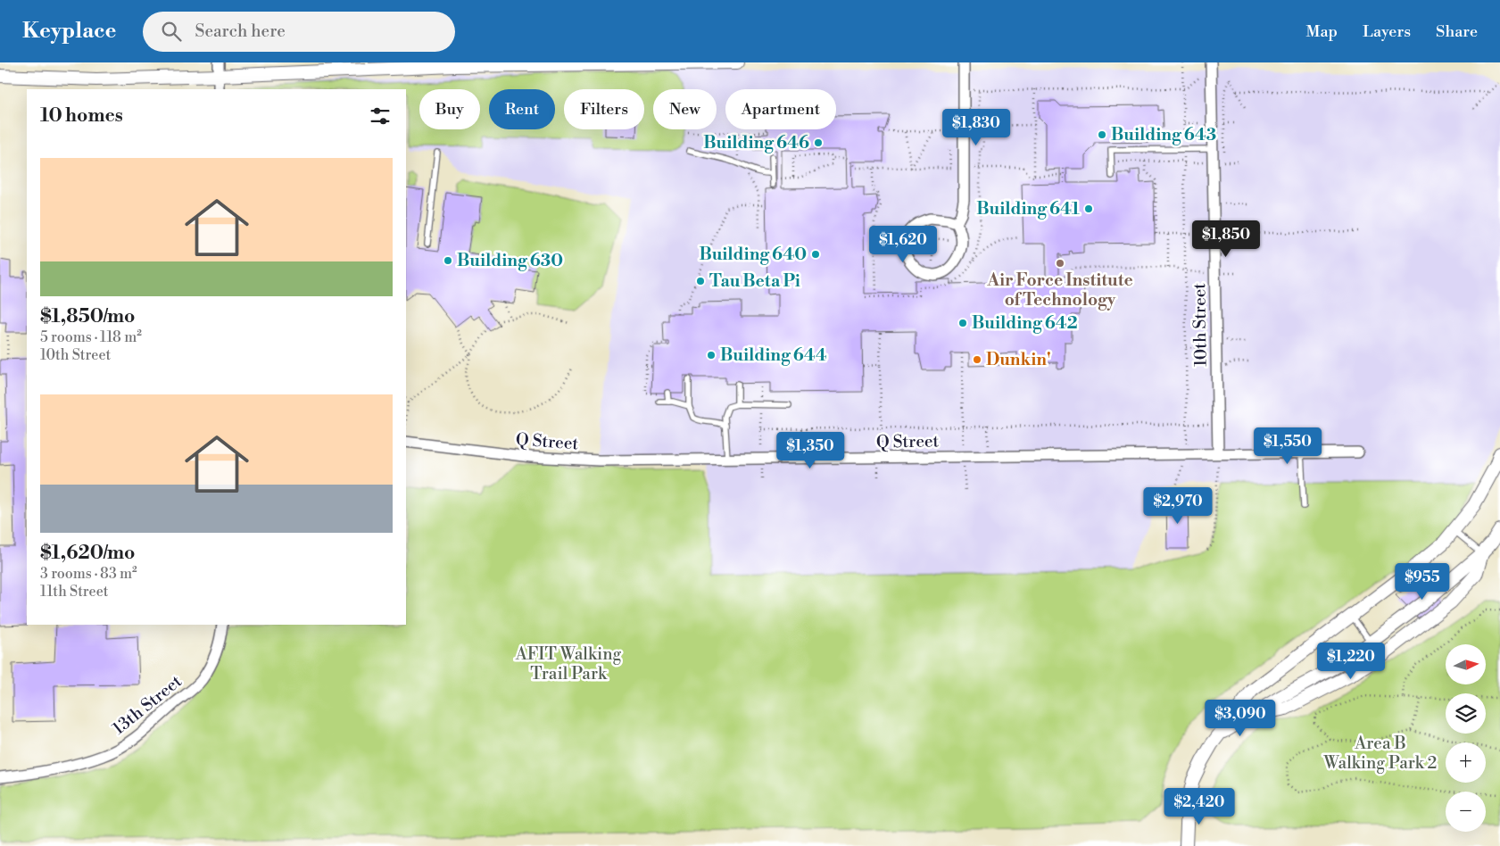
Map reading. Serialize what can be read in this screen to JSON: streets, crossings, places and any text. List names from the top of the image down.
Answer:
{
  "streets": {
    "street": ["10th Street", "Q Street", "13th Street"]
  },
  "crossings": [
    ["10th Street", "Q Street"]
  ],
  "parks": ["AFIT Walking Trail Park", "Area B Walking Park 2"],
  "places": [
    "Building 643",
    "Building 646",
    "Building 641",
    "Building 640",
    "Building 630",
    "Air Force Institute of Technology",
    "Tau Beta Pi",
    "Building 642",
    "Building 644",
    "Dunkin'"
  ],
  "north": "right",
  "page": {
    "header": "Keyplace",
    "search": "Search here",
    "nav": ["Map", "Layers", "Share"],
    "chip": [
      "Buy",
      "Rent",
      "Filters",
      "New",
      "Apartment"
    ],
    "heading": "10 homes",
    "price": [
      "$1,830",
      "$1,850",
      "$1,620",
      "$1,550",
      "$1,350",
      "$2,970",
      "$955",
      "$1,220",
      "$3,090",
      "$2,420"
    ],
    "list": [
      {
        "name": "$1,850/mo",
        "note": "5 rooms · 118 m² · 10th Street"
      },
      {
        "name": "$1,620/mo",
        "note": "3 rooms · 83 m² · 11th Street"
      }
    ],
    "map_buttons": ["+", "−"]
  }
}
